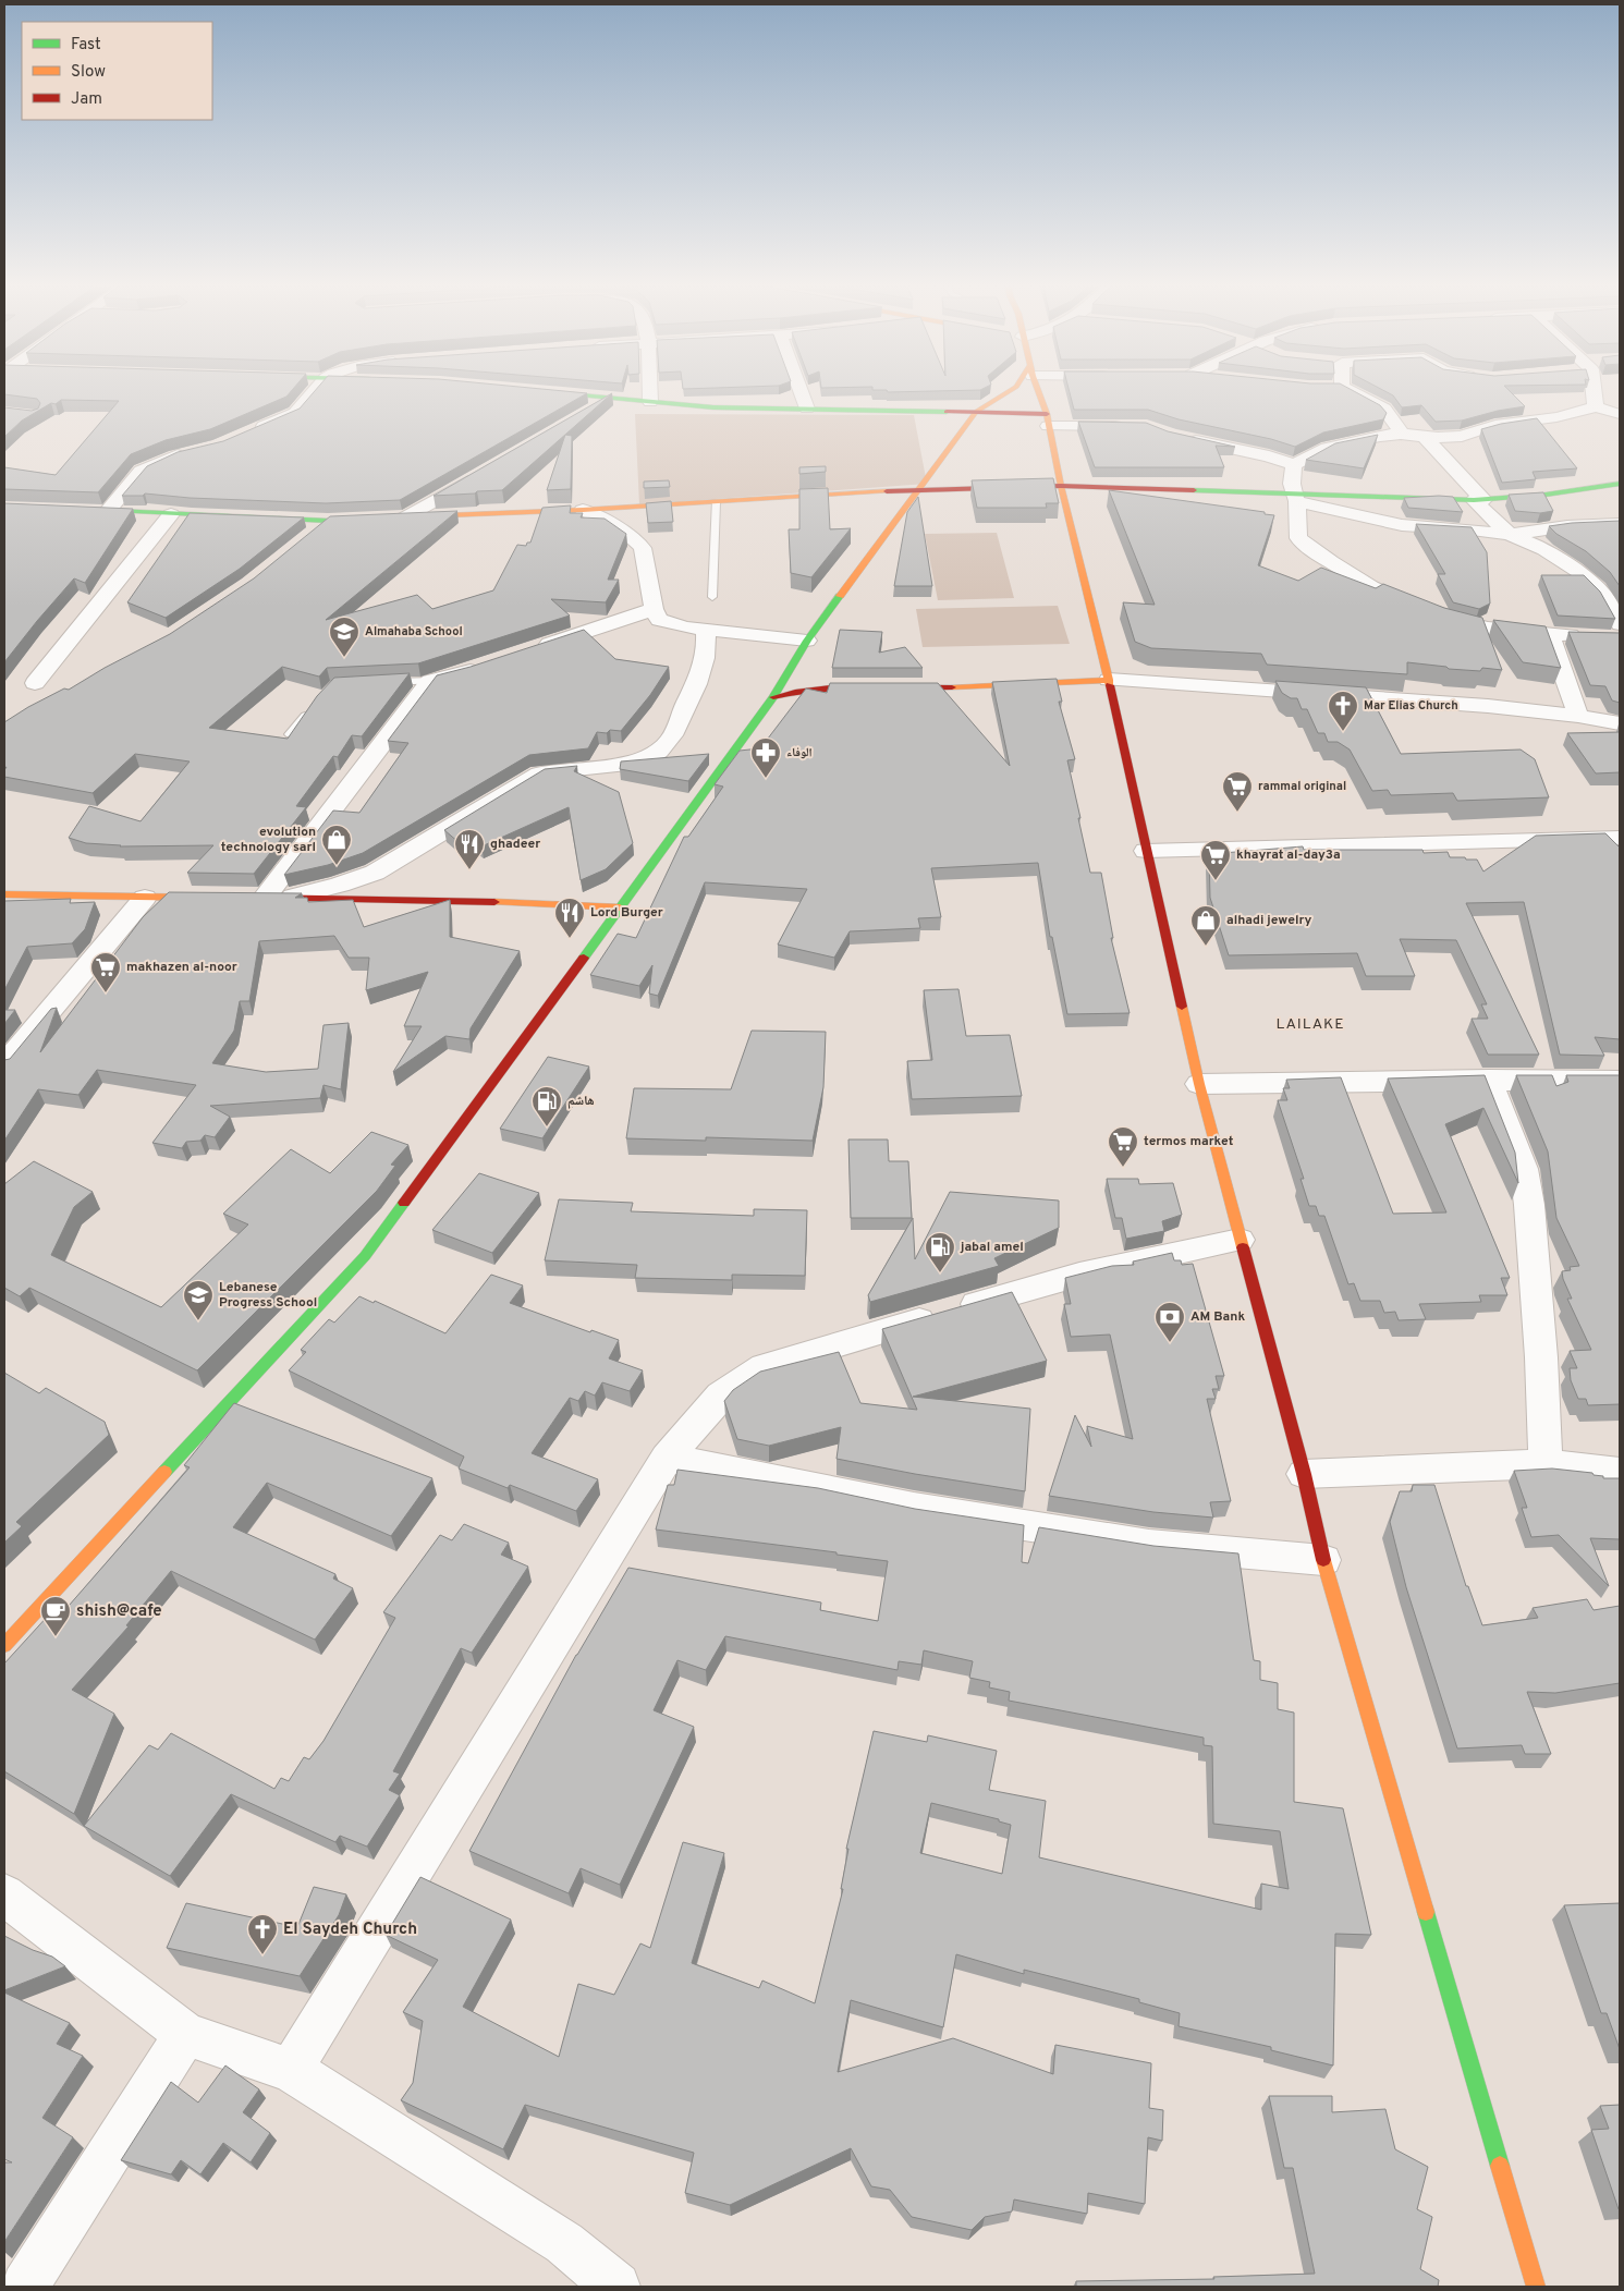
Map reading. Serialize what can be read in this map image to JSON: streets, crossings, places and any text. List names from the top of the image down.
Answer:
{
  "districts": ["LAILAKE"],
  "places": {
    "school or university": ["Almahaba School", "Lebanese Progress School"],
    "church": ["Mar Elias Church", "El Saydeh Church"],
    "pharmacy": ["الوفاء"],
    "supermarket": [
      "rammal original",
      "khayrat al-day3a",
      "makhazen al-noor",
      "termos market"
    ],
    "shop": ["evolution technology sarl", "alhadi jewelry"],
    "restaurant": ["ghadeer", "Lord Burger"],
    "fuel station": ["هاشم", "jabal amel"],
    "bank": ["AM Bank"],
    "cafe": ["shish@cafe"]
  },
  "legend": ["Fast", "Slow", "Jam"]
}
